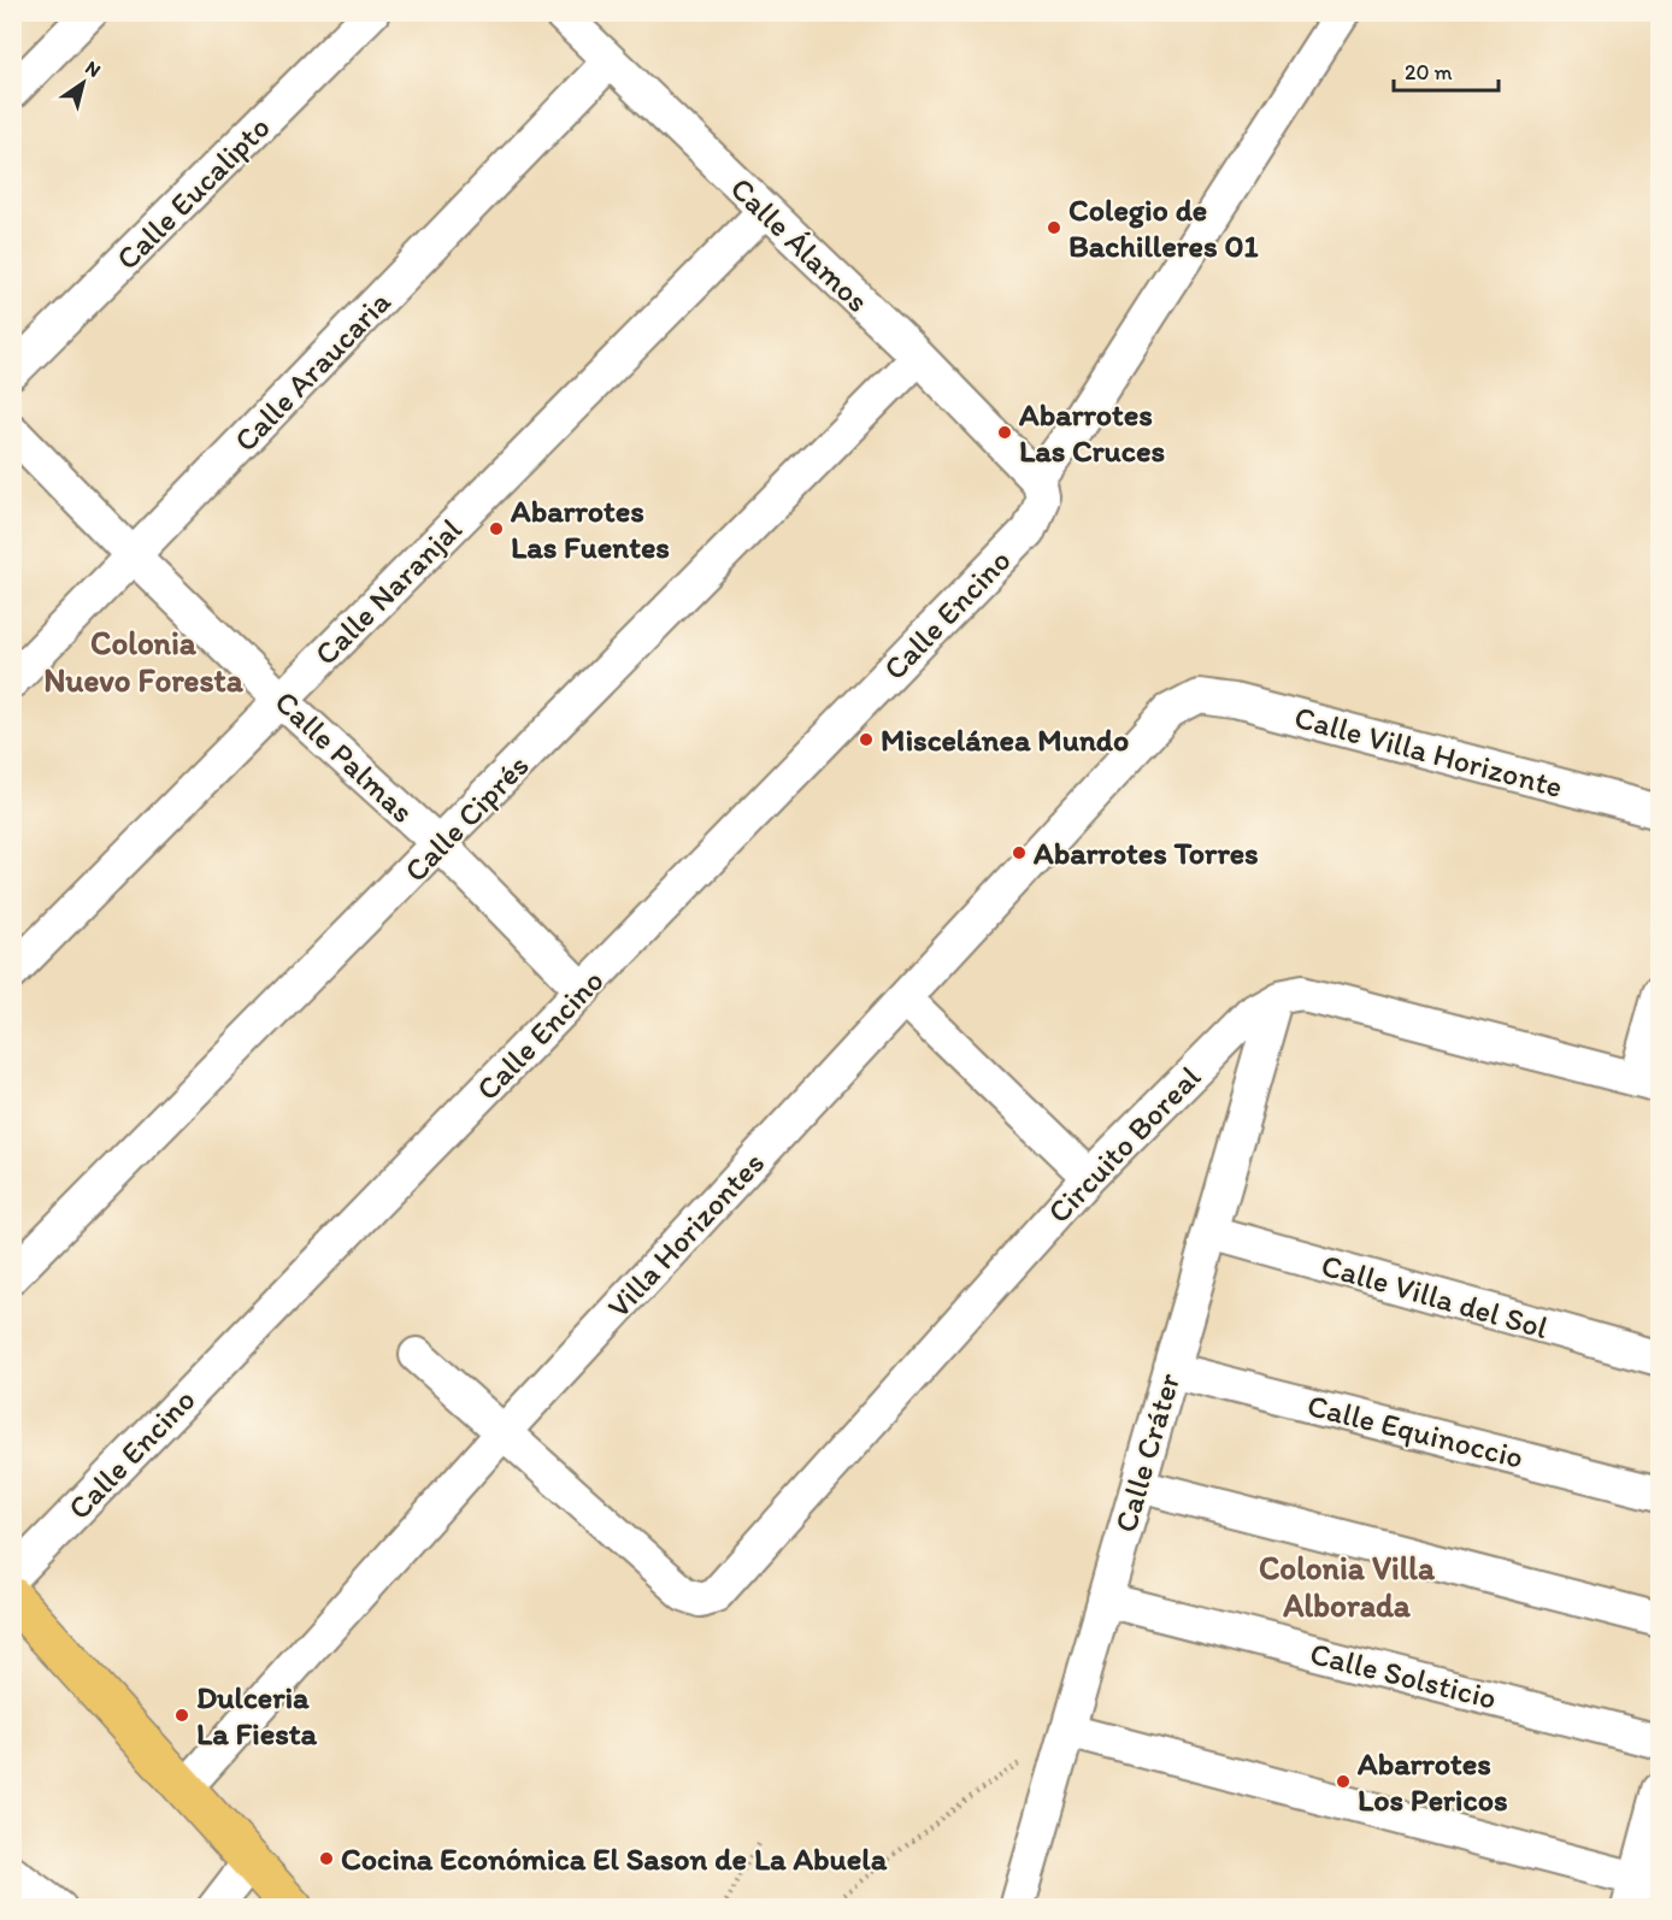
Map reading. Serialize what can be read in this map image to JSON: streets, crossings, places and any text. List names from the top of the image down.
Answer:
{
  "streets": {
    "street": [
      "Calle Eucalipto",
      "Calle Álamos",
      "Calle Araucaria",
      "Calle Naranjal",
      "Calle Encino",
      "Calle Villa Horizonte",
      "Calle Palmas",
      "Calle Ciprés",
      "Circuito Boreal",
      "Villa Horizontes",
      "Calle Villa del Sol",
      "Calle Equinoccio",
      "Calle Cráter",
      "Calle Solsticio"
    ]
  },
  "crossings": [
    ["Calle Álamos", "Calle Araucaria"],
    ["Calle Álamos", "Calle Naranjal"],
    ["Calle Álamos", "Calle Encino"],
    ["Calle Álamos", "Calle Ciprés"],
    ["Calle Araucaria", "Calle Palmas"],
    ["Calle Naranjal", "Calle Palmas"],
    ["Calle Encino", "Calle Palmas"],
    ["Calle Villa Horizonte", "Villa Horizontes"],
    ["Calle Palmas", "Calle Ciprés"],
    ["Circuito Boreal", "Villa Horizontes"],
    ["Circuito Boreal", "Calle Cráter"],
    ["Calle Villa del Sol", "Calle Cráter"],
    ["Calle Equinoccio", "Calle Cráter"],
    ["Calle Cráter", "Calle Solsticio"]
  ],
  "districts": ["Colonia Nuevo Foresta", "Colonia Villa Alborada"],
  "places": [
    "Colegio de Bachilleres 01",
    "Abarrotes Las Cruces",
    "Abarrotes Las Fuentes",
    "Miscelánea Mundo",
    "Abarrotes Torres",
    "Dulceria La Fiesta",
    "Abarrotes Los Pericos",
    "Cocina Económica El Sason de La Abuela"
  ],
  "scale_bar": "20 m",
  "north": "top right"
}
